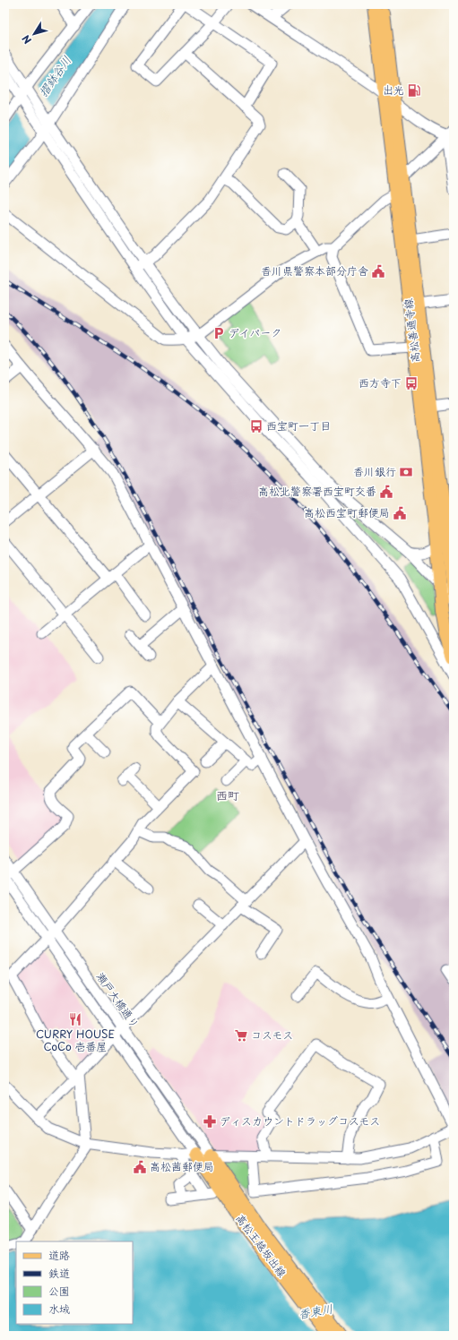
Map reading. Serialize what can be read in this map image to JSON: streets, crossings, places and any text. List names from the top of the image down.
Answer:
{
  "streets": {
    "main road": ["高松善通寺線", "高松王越坂出線"],
    "street": ["瀬戸大橋通り"]
  },
  "crossings": [
    ["瀬戸大橋通り", "高松王越坂出線"]
  ],
  "districts": ["西町"],
  "water": ["摺鉢谷川", "香東川"],
  "places": {
    "fuel station": ["出光"],
    "public building": [
      "香川県警察本部分庁舎",
      "高松北警察署西宝町交番",
      "高松西宝町郵便局",
      "高松茜郵便局"
    ],
    "parking": ["デイパーク"],
    "bus stop": ["西方寺下", "西宝町一丁目"],
    "bank": ["香川銀行"],
    "restaurant": ["CURRY HOUSE CoCo 壱番屋"],
    "supermarket": ["コスモス"],
    "pharmacy": ["ディスカウントドラッグコスモス"]
  },
  "legend": [
    "道路",
    "鉄道",
    "公園",
    "水域"
  ],
  "north": "bottom left"
}
